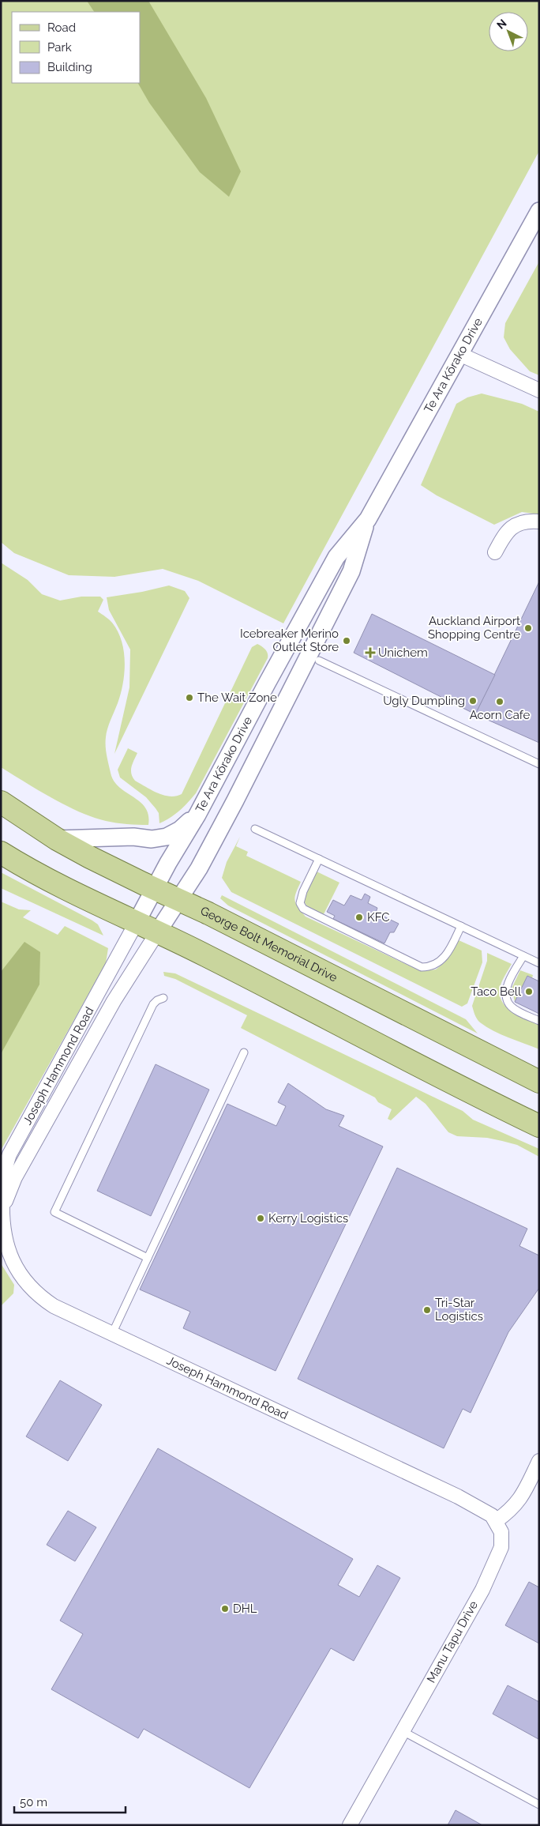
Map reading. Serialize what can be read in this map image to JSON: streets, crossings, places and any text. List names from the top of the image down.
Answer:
{
  "streets": {
    "main road": ["George Bolt Memorial Drive"],
    "street": ["Te Ara Kōrako Drive", "Joseph Hammond Road", "Manu Tapu Drive"]
  },
  "crossings": [
    ["Te Ara Kōrako Drive", "George Bolt Memorial Drive"],
    ["Te Ara Kōrako Drive", "Joseph Hammond Road"],
    ["Joseph Hammond Road", "Manu Tapu Drive"]
  ],
  "places": {
    "other": [
      "Auckland Airport Shopping Centre",
      "Icebreaker Merino Outlet Store",
      "The Wait Zone",
      "Ugly Dumpling",
      "Acorn Cafe",
      "KFC",
      "Taco Bell",
      "Kerry Logistics",
      "Tri-Star Logistics",
      "DHL"
    ],
    "health": ["Unichem"]
  },
  "legend": ["Road", "Park", "Building"],
  "scale_bar": "50 m",
  "north": "top left"
}
